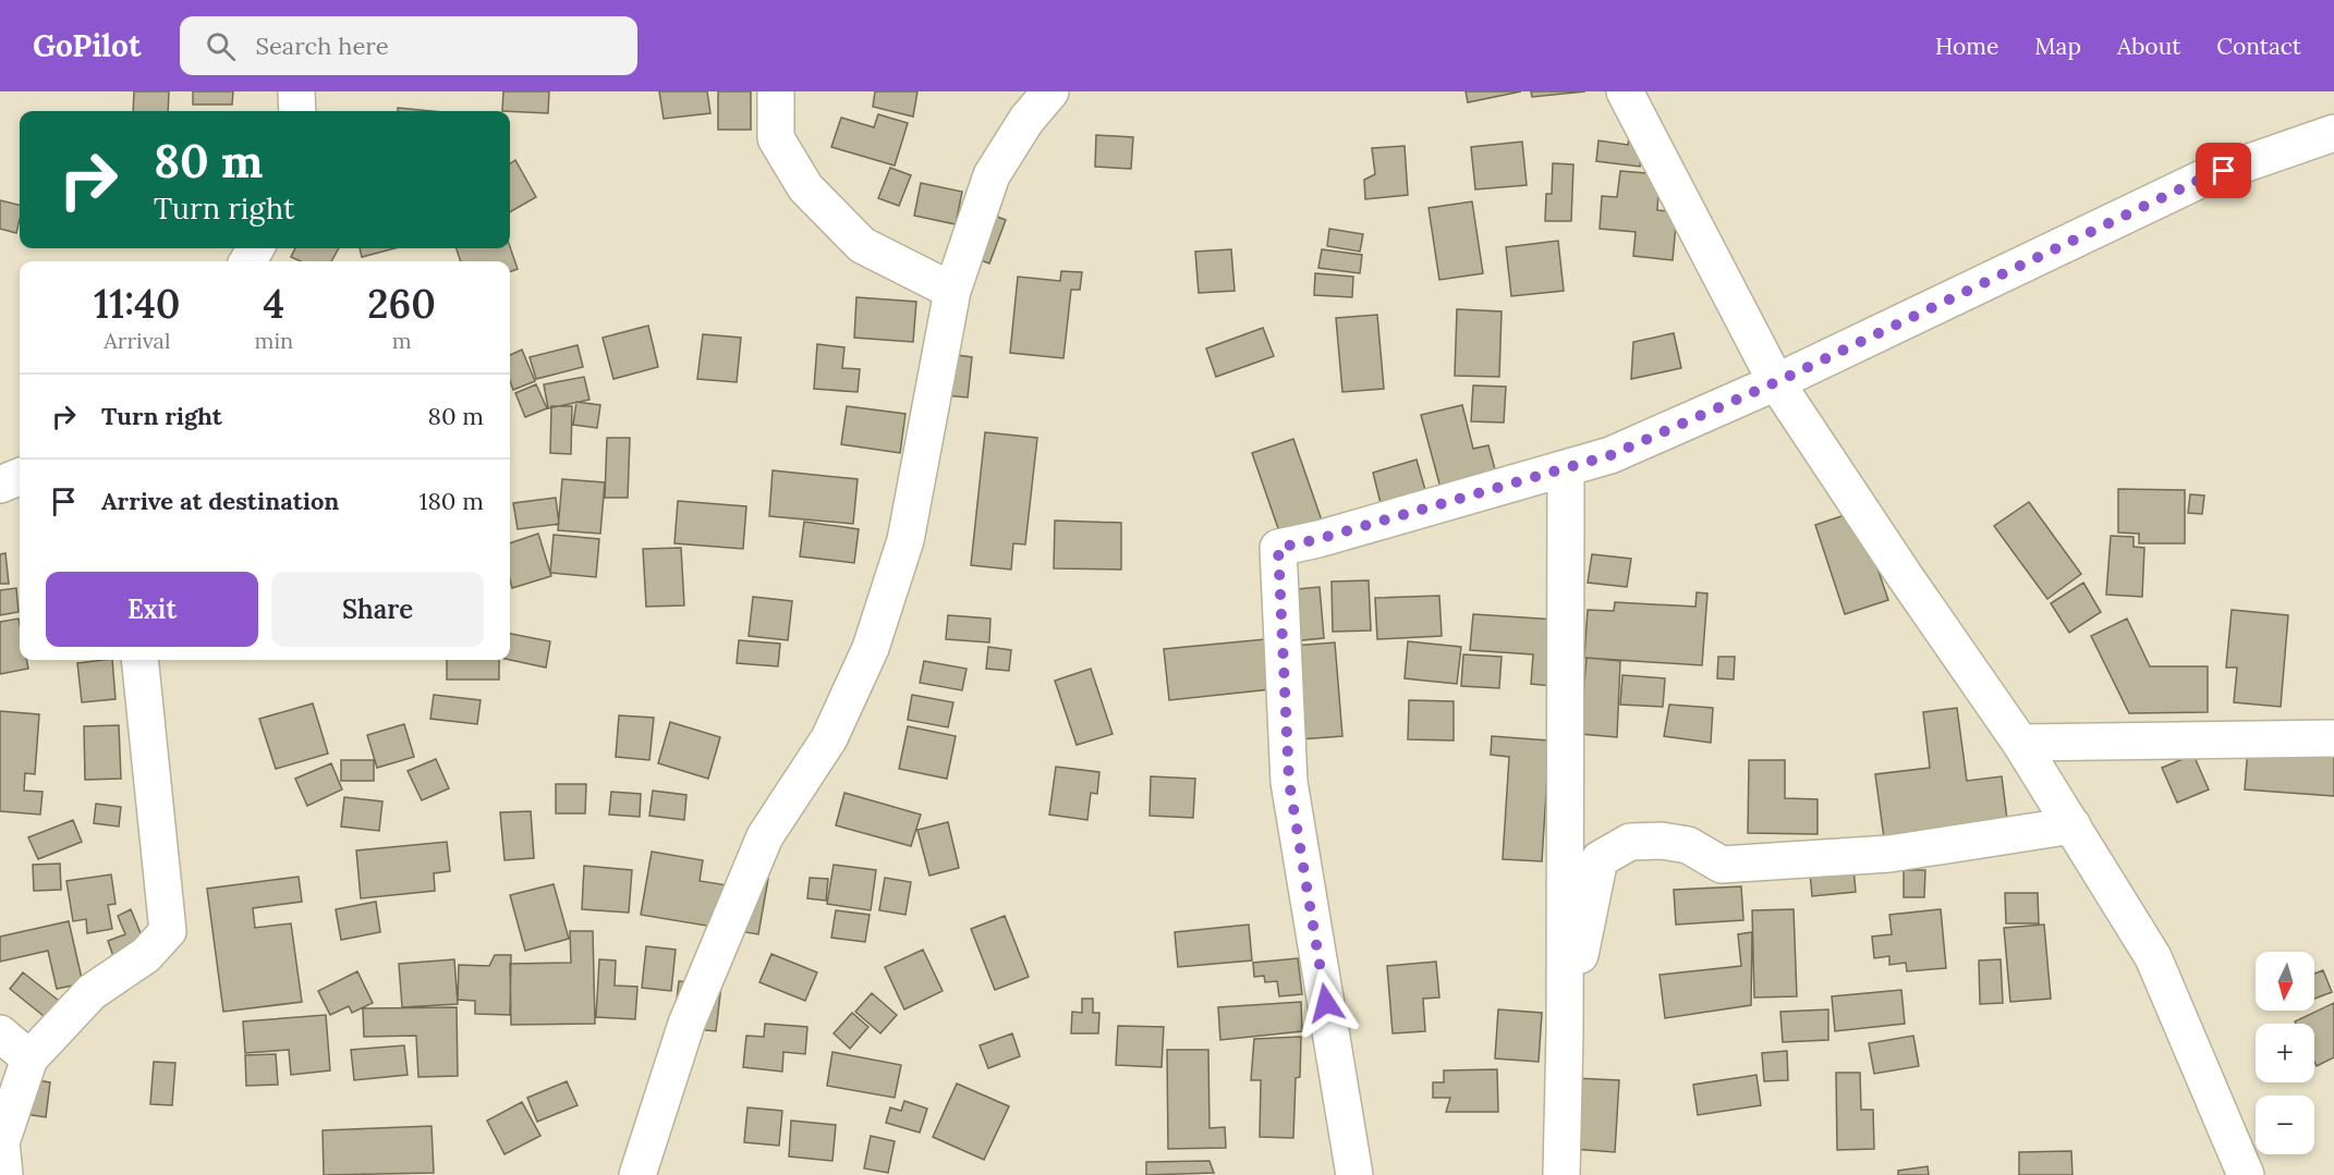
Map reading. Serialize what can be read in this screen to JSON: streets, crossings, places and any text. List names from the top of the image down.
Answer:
{
  "north": "bottom",
  "page": {
    "header": "GoPilot",
    "search": "Search here",
    "nav": [
      "Home",
      "Map",
      "About",
      "Contact"
    ],
    "turn": ["80 m", "Turn right"],
    "eta": [
      "11:40",
      "Arrival",
      "4",
      "min",
      "260",
      "m"
    ],
    "list": [
      {
        "name": "Turn right",
        "value": "80 m"
      },
      {
        "name": "Arrive at destination",
        "value": "180 m"
      }
    ],
    "buttons": ["Exit", "Share"],
    "map_buttons": ["+", "−"]
  }
}
